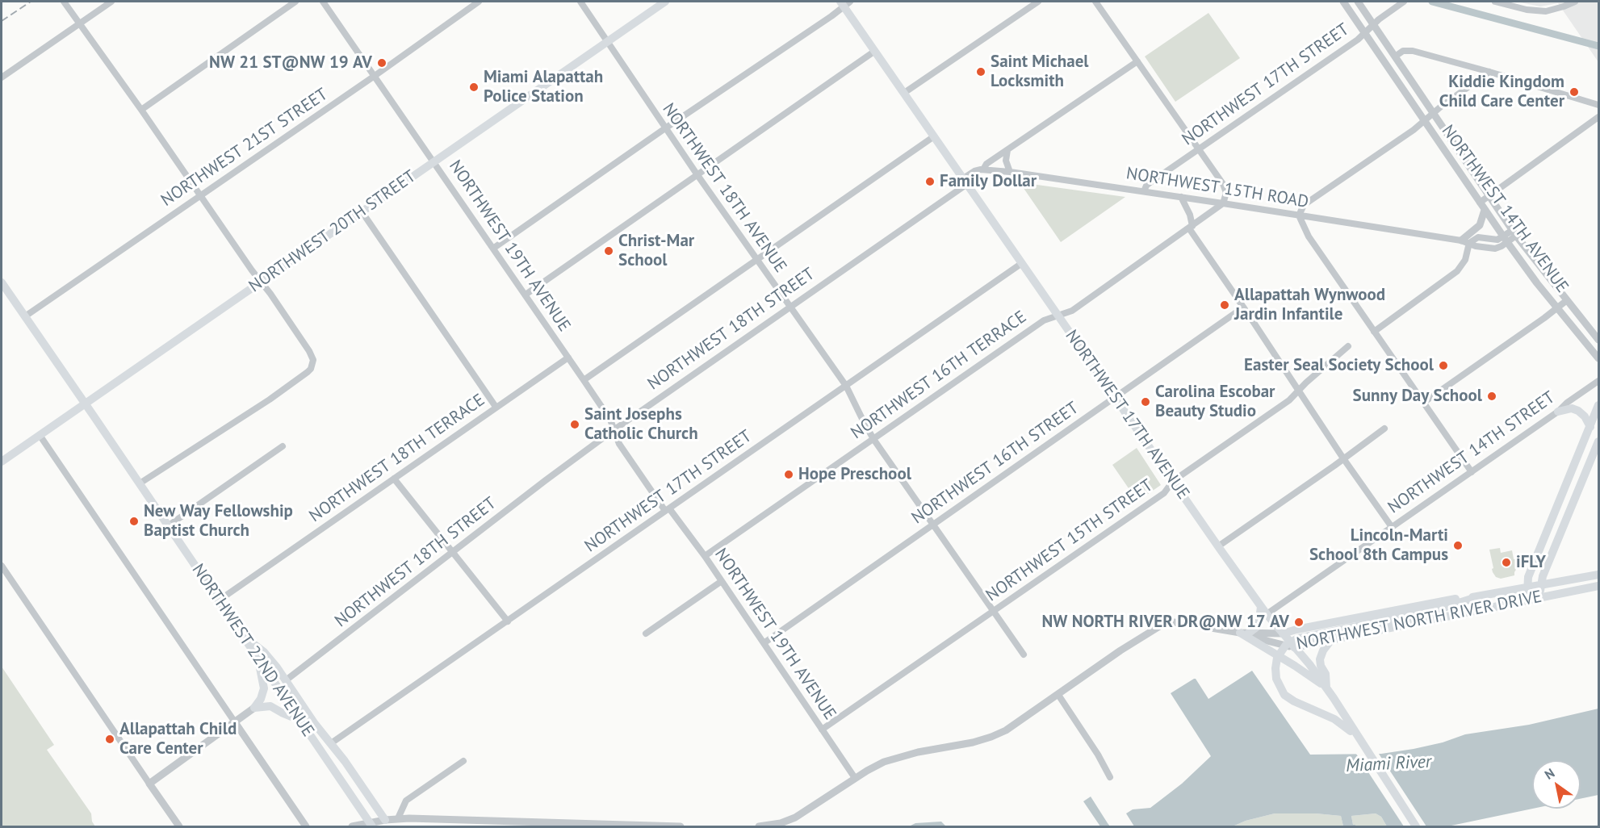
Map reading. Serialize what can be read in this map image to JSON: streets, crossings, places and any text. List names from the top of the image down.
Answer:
{
  "streets": {
    "main road": [
      "NORTHWEST 20TH STREET",
      "NORTHWEST 17TH AVENUE",
      "NORTHWEST NORTH RIVER DRIVE",
      "NORTHWEST 22ND AVENUE"
    ],
    "street": [
      "NORTHWEST 17TH STREET",
      "NORTHWEST 21ST STREET",
      "NORTHWEST 18TH AVENUE",
      "NORTHWEST 15TH ROAD",
      "NORTHWEST 14TH AVENUE",
      "NORTHWEST 19TH AVENUE",
      "NORTHWEST 18TH STREET",
      "NORTHWEST 16TH TERRACE",
      "NORTHWEST 14TH STREET",
      "NORTHWEST 18TH TERRACE",
      "NORTHWEST 16TH STREET",
      "NORTHWEST 15TH STREET"
    ]
  },
  "crossings": [
    ["NORTHWEST 17TH STREET", "NORTHWEST 18TH AVENUE"],
    ["NORTHWEST 17TH STREET", "NORTHWEST 15TH ROAD"],
    ["NORTHWEST 17TH STREET", "NORTHWEST 14TH AVENUE"],
    ["NORTHWEST 17TH STREET", "NORTHWEST 19TH AVENUE"],
    ["NORTHWEST 17TH STREET", "NORTHWEST 17TH AVENUE"],
    ["NORTHWEST 21ST STREET", "NORTHWEST 19TH AVENUE"],
    ["NORTHWEST 21ST STREET", "NORTHWEST 22ND AVENUE"],
    ["NORTHWEST 18TH AVENUE", "NORTHWEST 20TH STREET"],
    ["NORTHWEST 18TH AVENUE", "NORTHWEST 18TH STREET"],
    ["NORTHWEST 18TH AVENUE", "NORTHWEST 16TH TERRACE"],
    ["NORTHWEST 18TH AVENUE", "NORTHWEST 16TH STREET"],
    ["NORTHWEST 18TH AVENUE", "NORTHWEST 15TH STREET"],
    ["NORTHWEST 15TH ROAD", "NORTHWEST 14TH AVENUE"],
    ["NORTHWEST 15TH ROAD", "NORTHWEST 18TH STREET"],
    ["NORTHWEST 15TH ROAD", "NORTHWEST 16TH TERRACE"],
    ["NORTHWEST 15TH ROAD", "NORTHWEST 17TH AVENUE"],
    ["NORTHWEST 20TH STREET", "NORTHWEST 19TH AVENUE"],
    ["NORTHWEST 20TH STREET", "NORTHWEST 22ND AVENUE"],
    ["NORTHWEST 19TH AVENUE", "NORTHWEST 18TH STREET"],
    ["NORTHWEST 19TH AVENUE", "NORTHWEST 16TH TERRACE"],
    ["NORTHWEST 19TH AVENUE", "NORTHWEST 18TH TERRACE"],
    ["NORTHWEST 19TH AVENUE", "NORTHWEST 16TH STREET"],
    ["NORTHWEST 19TH AVENUE", "NORTHWEST 15TH STREET"],
    ["NORTHWEST 19TH AVENUE", "NORTHWEST NORTH RIVER DRIVE"],
    ["NORTHWEST 18TH STREET", "NORTHWEST 17TH AVENUE"],
    ["NORTHWEST 16TH TERRACE", "NORTHWEST 17TH AVENUE"],
    ["NORTHWEST 17TH AVENUE", "NORTHWEST 14TH STREET"],
    ["NORTHWEST 17TH AVENUE", "NORTHWEST 16TH STREET"],
    ["NORTHWEST 17TH AVENUE", "NORTHWEST 15TH STREET"],
    ["NORTHWEST 17TH AVENUE", "NORTHWEST NORTH RIVER DRIVE"],
    ["NORTHWEST 18TH TERRACE", "NORTHWEST 22ND AVENUE"]
  ],
  "water": ["Miami River"],
  "places": [
    "NW 21 ST@NW 19 AV",
    "Saint Michael Locksmith",
    "Miami Alapattah Police Station",
    "Kiddie Kingdom Child Care Center",
    "Family Dollar",
    "Christ-Mar School",
    "Allapattah Wynwood Jardin Infantile",
    "Easter Seal Society School",
    "Sunny Day School",
    "Carolina Escobar Beauty Studio",
    "Saint Josephs Catholic Church",
    "Hope Preschool",
    "New Way Fellowship Baptist Church",
    "Lincoln-Marti School 8th Campus",
    "iFLY",
    "NW NORTH RIVER DR@NW 17 AV",
    "Allapattah Child Care Center"
  ],
  "north": "top left"
}
